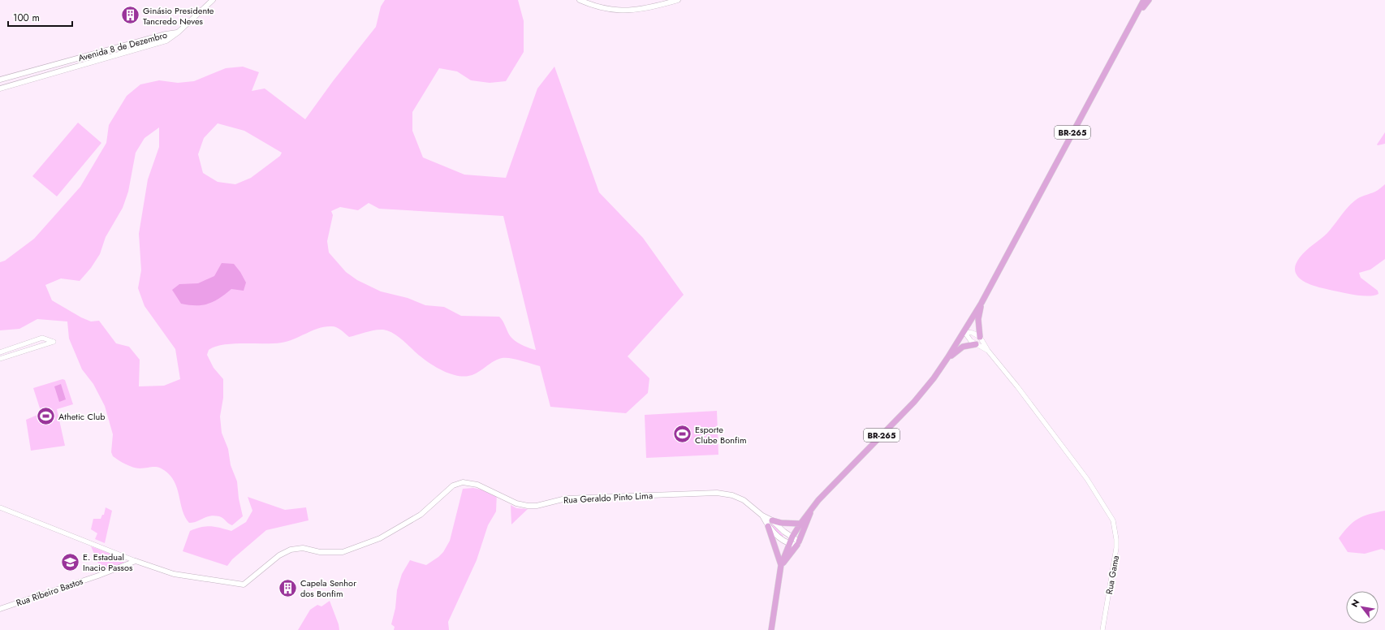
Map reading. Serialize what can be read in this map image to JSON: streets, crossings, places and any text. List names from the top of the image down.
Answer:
{
  "streets": {
    "highway": ["BR-265"],
    "main road": ["Avenida 8 de Dezembro", "Rua Geraldo Pinto Lima", "Rua Ribeiro Bastos"],
    "street": ["Rua Gama"]
  },
  "crossings": [
    ["Rua Geraldo Pinto Lima", "Rua Ribeiro Bastos"]
  ],
  "places": {
    "building": ["Ginásio Presidente Tancredo Neves", "Capela Senhor dos Bonfim"],
    "sports": ["Athetic Club", "Esporte Clube Bonfim"],
    "school or university": ["E. Estadual Inacio Passos"]
  },
  "scale_bar": "100 m",
  "north": "top left"
}
